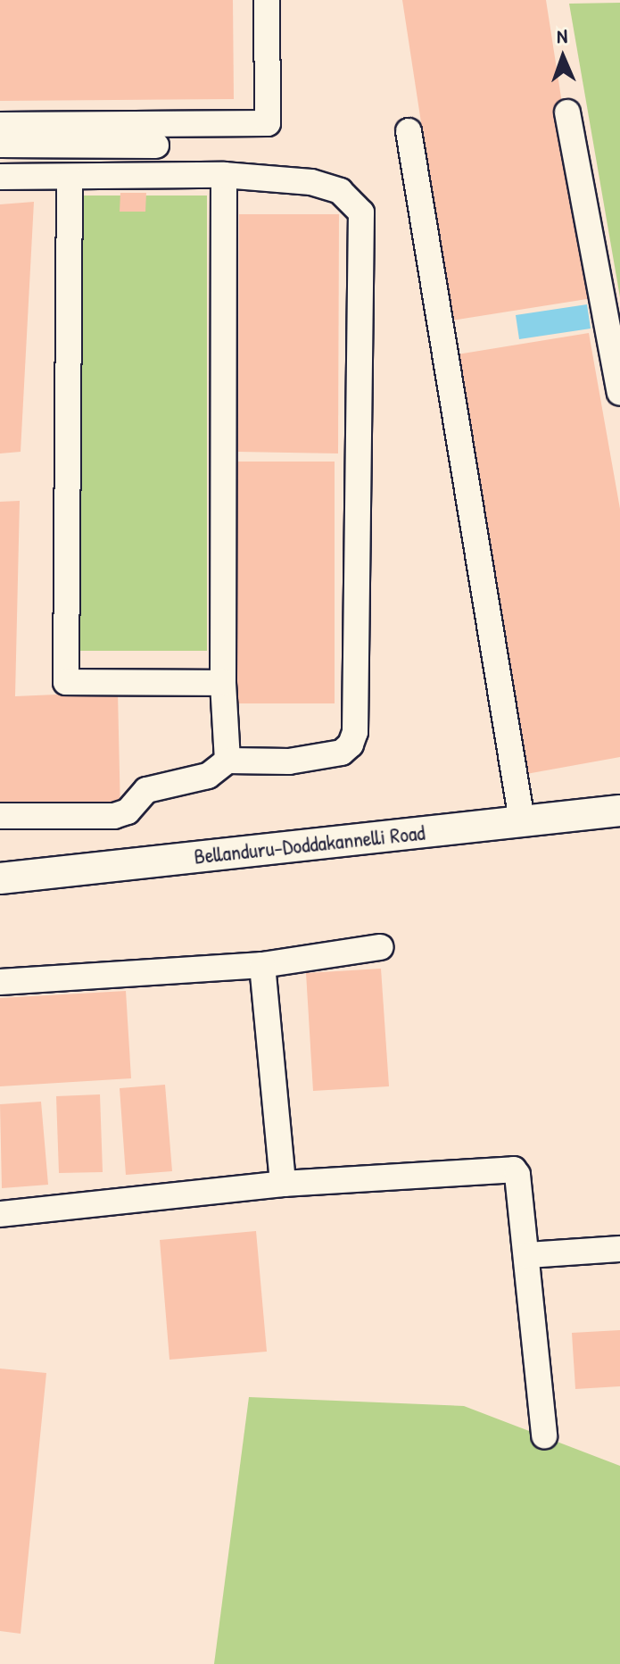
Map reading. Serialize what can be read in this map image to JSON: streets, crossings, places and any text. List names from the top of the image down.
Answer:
{
  "streets": {
    "street": ["Bellanduru-Doddakannelli Road"]
  },
  "north": "top"
}
